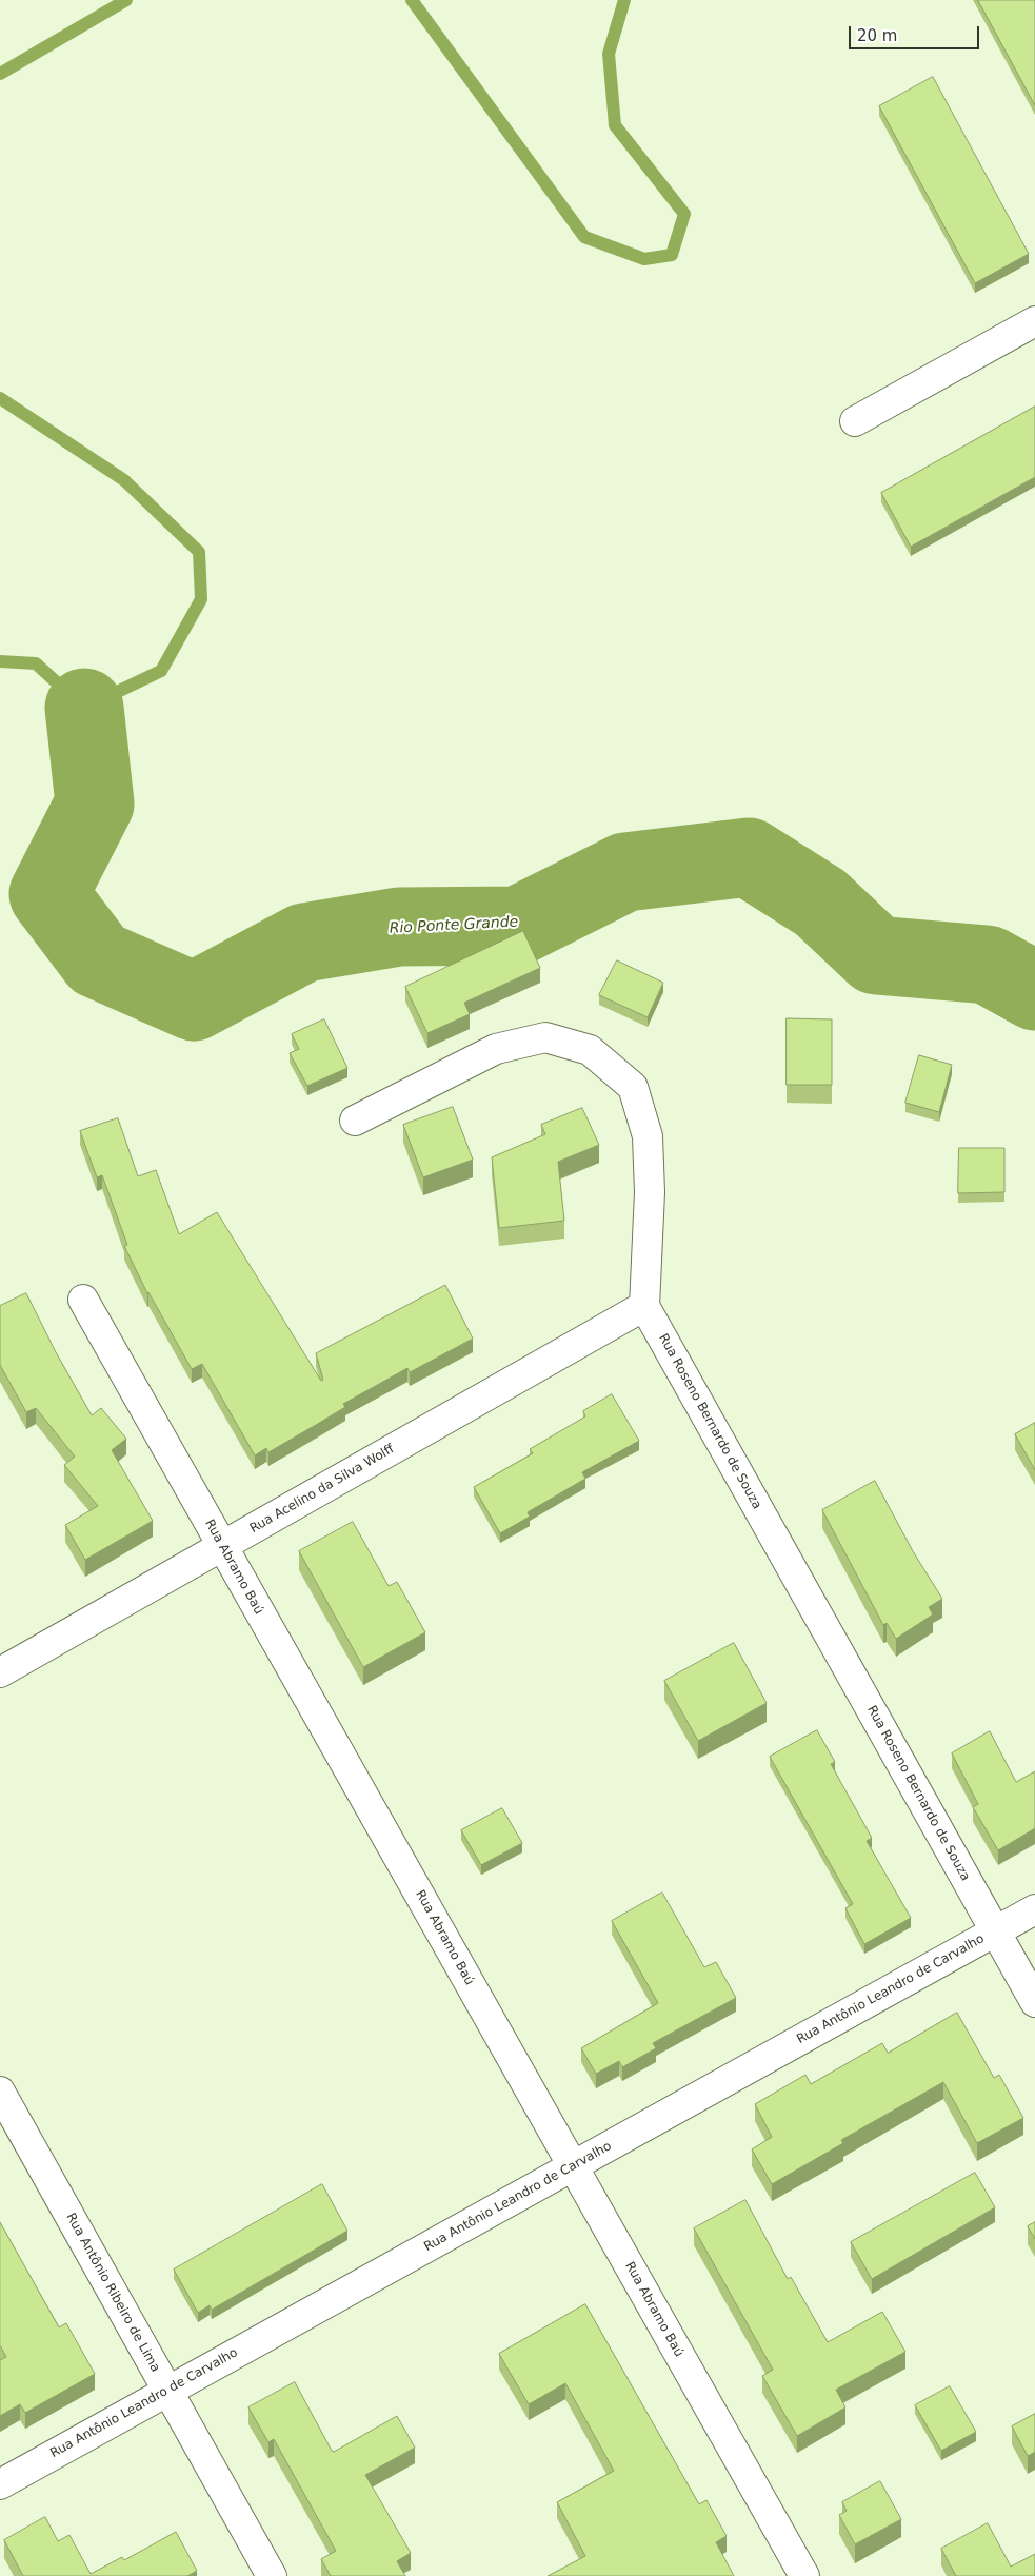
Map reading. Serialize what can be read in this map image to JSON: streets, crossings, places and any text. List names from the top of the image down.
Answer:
{
  "streets": {
    "street": [
      "Rua Roseno Bernardo de Souza",
      "Rua Acelino da Silva Wolff",
      "Rua Abramo Baú",
      "Rua Antônio Leandro de Carvalho",
      "Rua Antônio Ribeiro de Lima"
    ]
  },
  "crossings": [
    ["Rua Roseno Bernardo de Souza", "Rua Acelino da Silva Wolff"],
    ["Rua Roseno Bernardo de Souza", "Rua Antônio Leandro de Carvalho"],
    ["Rua Acelino da Silva Wolff", "Rua Abramo Baú"],
    ["Rua Abramo Baú", "Rua Antônio Leandro de Carvalho"],
    ["Rua Antônio Leandro de Carvalho", "Rua Antônio Ribeiro de Lima"]
  ],
  "water": ["Rio Ponte Grande"],
  "scale_bar": "20 m"
}
